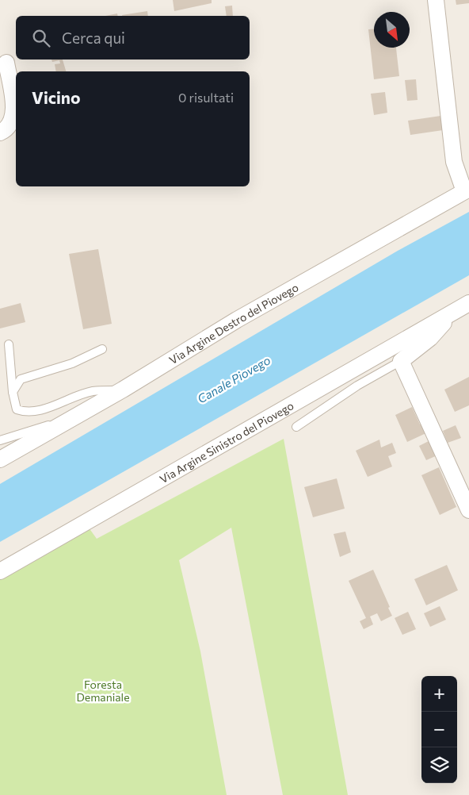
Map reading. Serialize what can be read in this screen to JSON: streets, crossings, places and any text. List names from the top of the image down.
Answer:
{
  "streets": {
    "street": ["Via Argine Destro del Piovego", "Via Argine Sinistro del Piovego"]
  },
  "water": ["Canale Piovego"],
  "parks": ["Foresta Demaniale"],
  "north": "bottom right",
  "page": {
    "search": "Cerca qui",
    "heading": ["Vicino", "0 risultati"],
    "map_buttons": ["+", "−"]
  }
}
